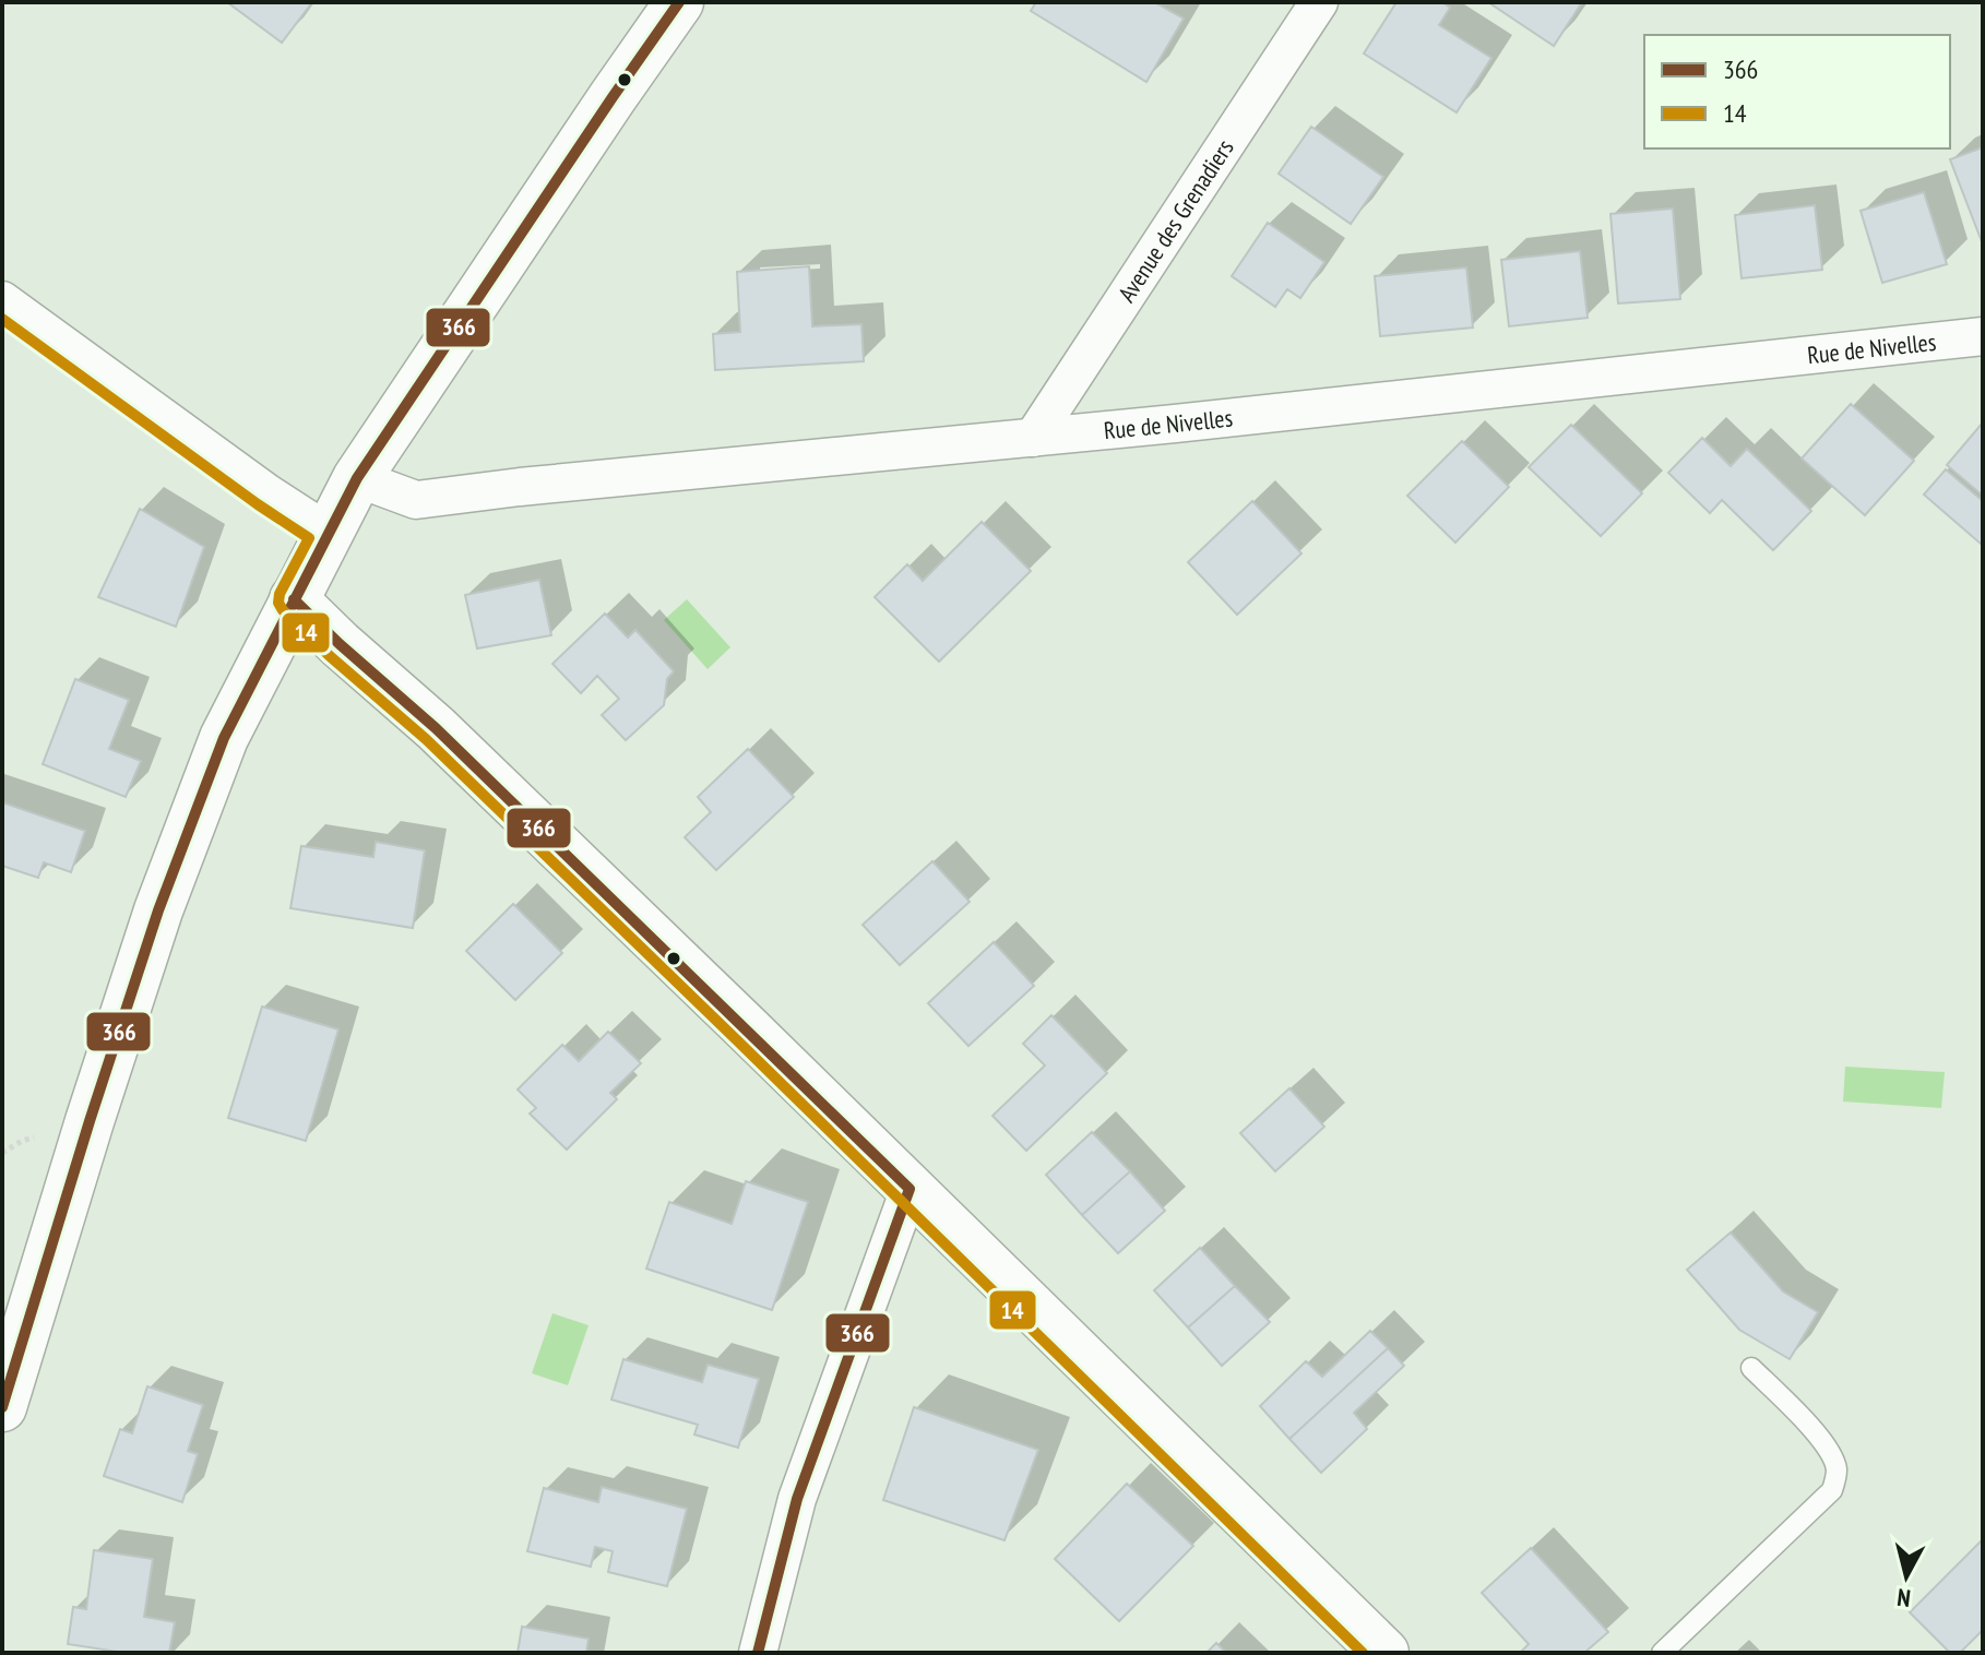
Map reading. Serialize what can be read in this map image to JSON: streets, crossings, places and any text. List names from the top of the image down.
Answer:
{
  "streets": {
    "street": ["Avenue des Grenadiers", "Rue de Nivelles"]
  },
  "crossings": [
    ["Avenue des Grenadiers", "Rue de Nivelles"]
  ],
  "lines": ["transit line 366", "transit line 14"],
  "legend": ["366", "14"],
  "north": "bottom"
}
